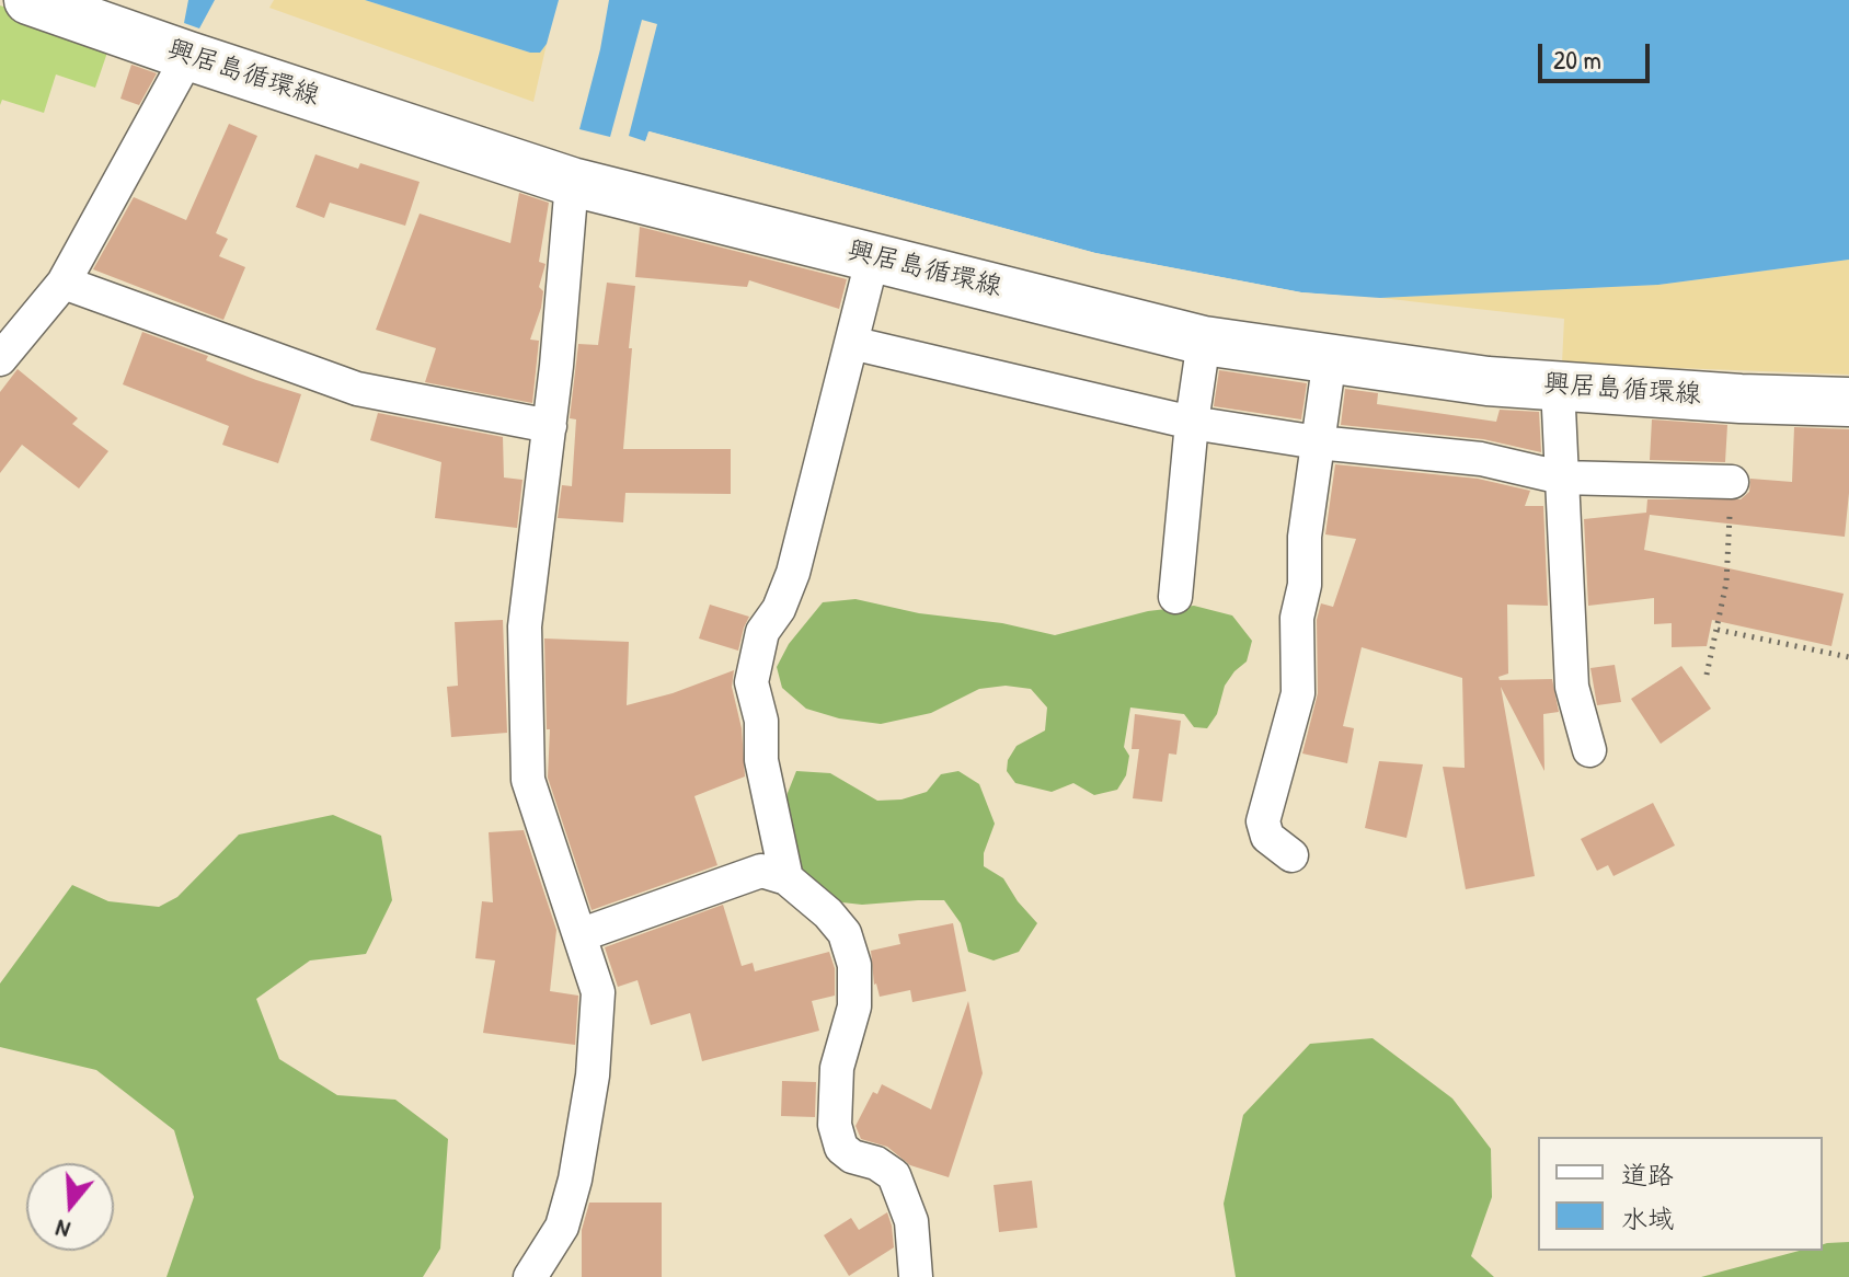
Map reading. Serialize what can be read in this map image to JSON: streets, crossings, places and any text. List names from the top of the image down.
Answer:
{
  "streets": {
    "main road": ["興居島循環線"]
  },
  "legend": ["道路", "水域"],
  "scale_bar": "20 m",
  "north": "bottom"
}
